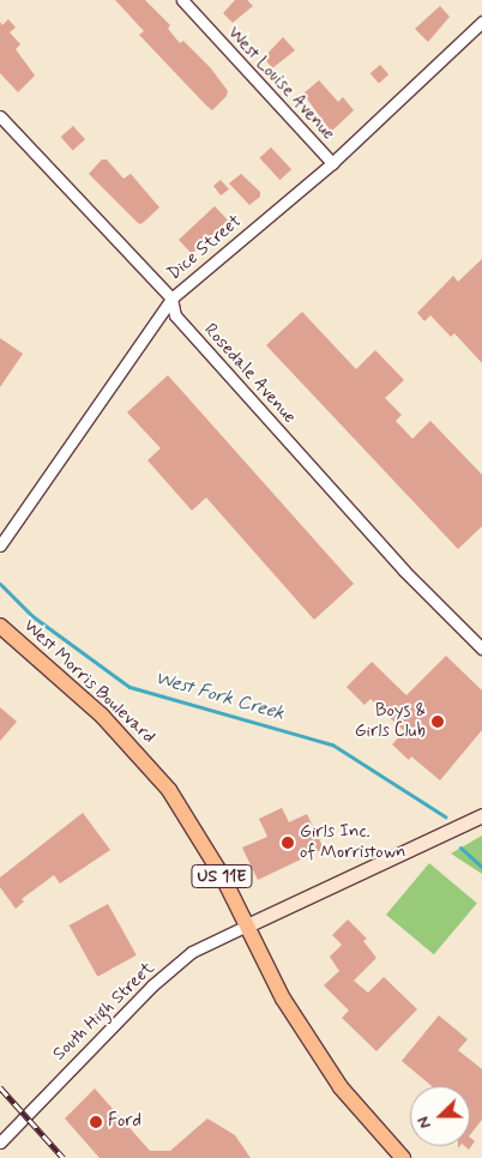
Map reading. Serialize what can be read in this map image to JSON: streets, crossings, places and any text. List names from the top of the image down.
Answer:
{
  "streets": {
    "main road": ["West Morris Boulevard", "US 11E"],
    "street": [
      "West Louise Avenue",
      "Dice Street",
      "Rosedale Avenue",
      "South High Street"
    ]
  },
  "crossings": [
    ["West Louise Avenue", "Dice Street"],
    ["Dice Street", "Rosedale Avenue"],
    ["West Morris Boulevard", "South High Street"]
  ],
  "water": ["West Fork Creek"],
  "places": ["Boys & Girls Club", "Girls Inc. of Morristown", "Ford"],
  "north": "left"
}
